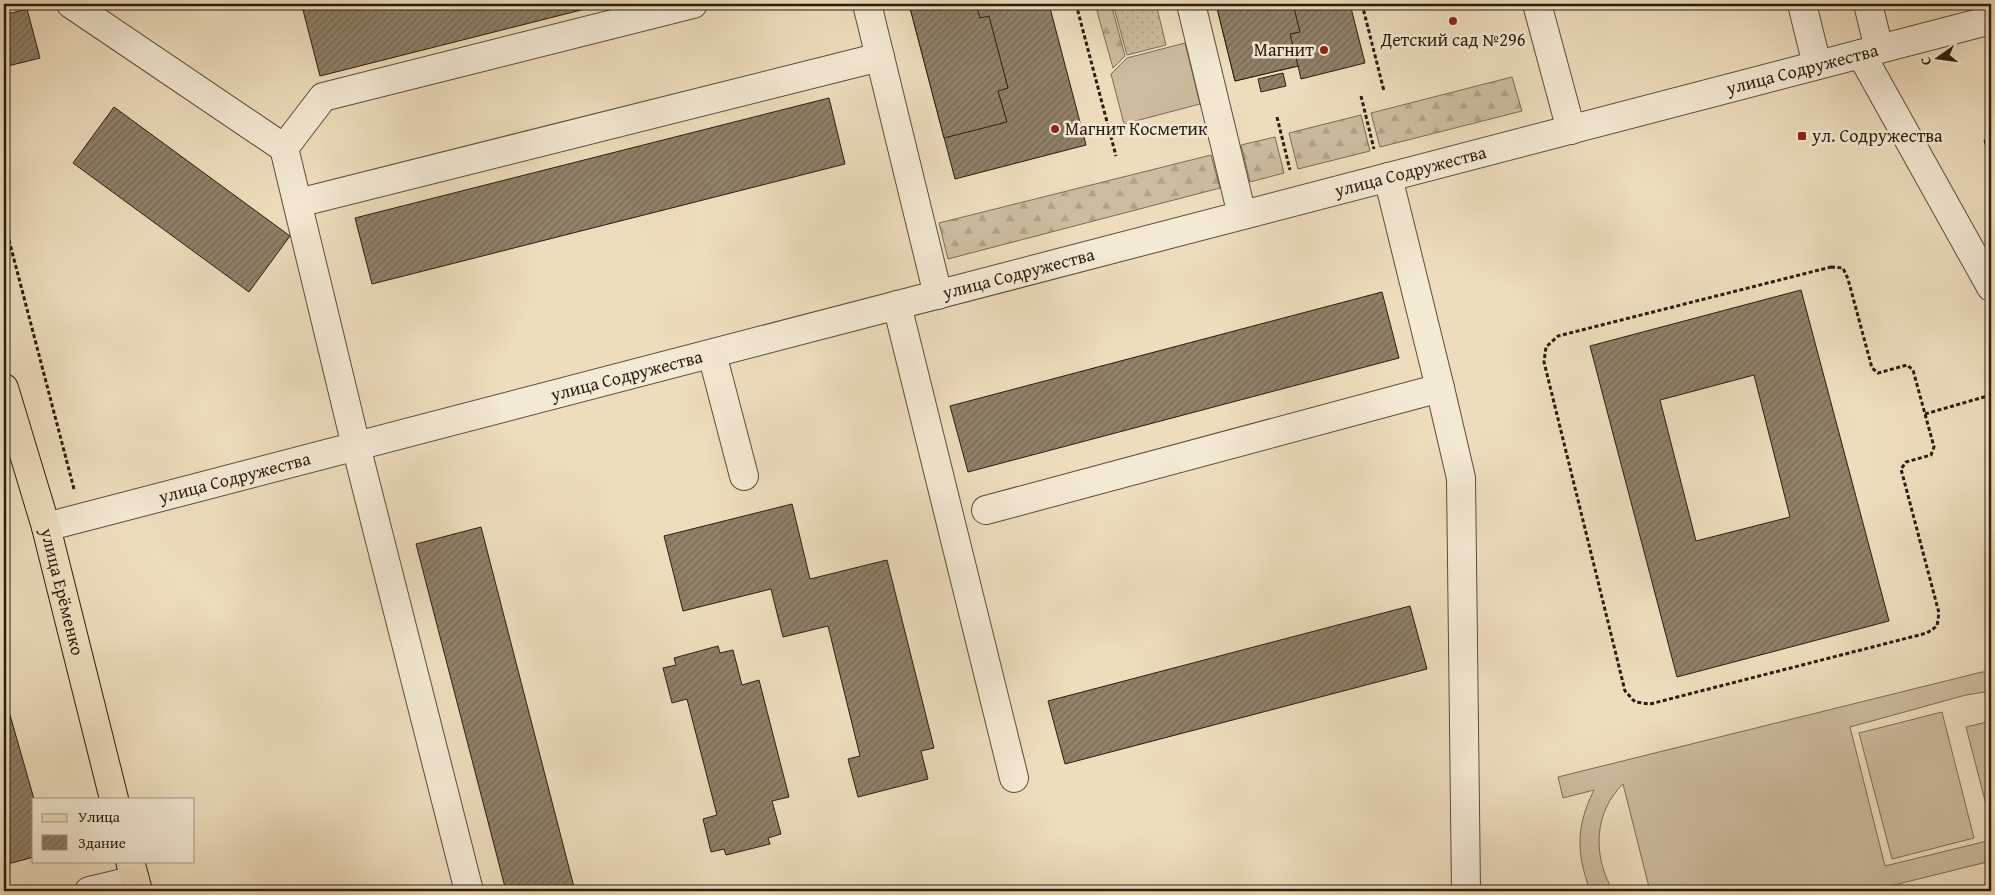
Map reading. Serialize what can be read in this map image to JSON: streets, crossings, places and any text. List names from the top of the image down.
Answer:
{
  "streets": {
    "main road": ["улица Ерёменко"],
    "street": ["улица Содружества"]
  },
  "crossings": [
    ["улица Содружества", "улица Ерёменко"]
  ],
  "places": {
    "other": ["Детский сад №296", "Магнит", "Магнит Косметик"],
    "transit": ["ул. Содружества"]
  },
  "legend": ["Улица", "Здание"],
  "north": "left"
}
